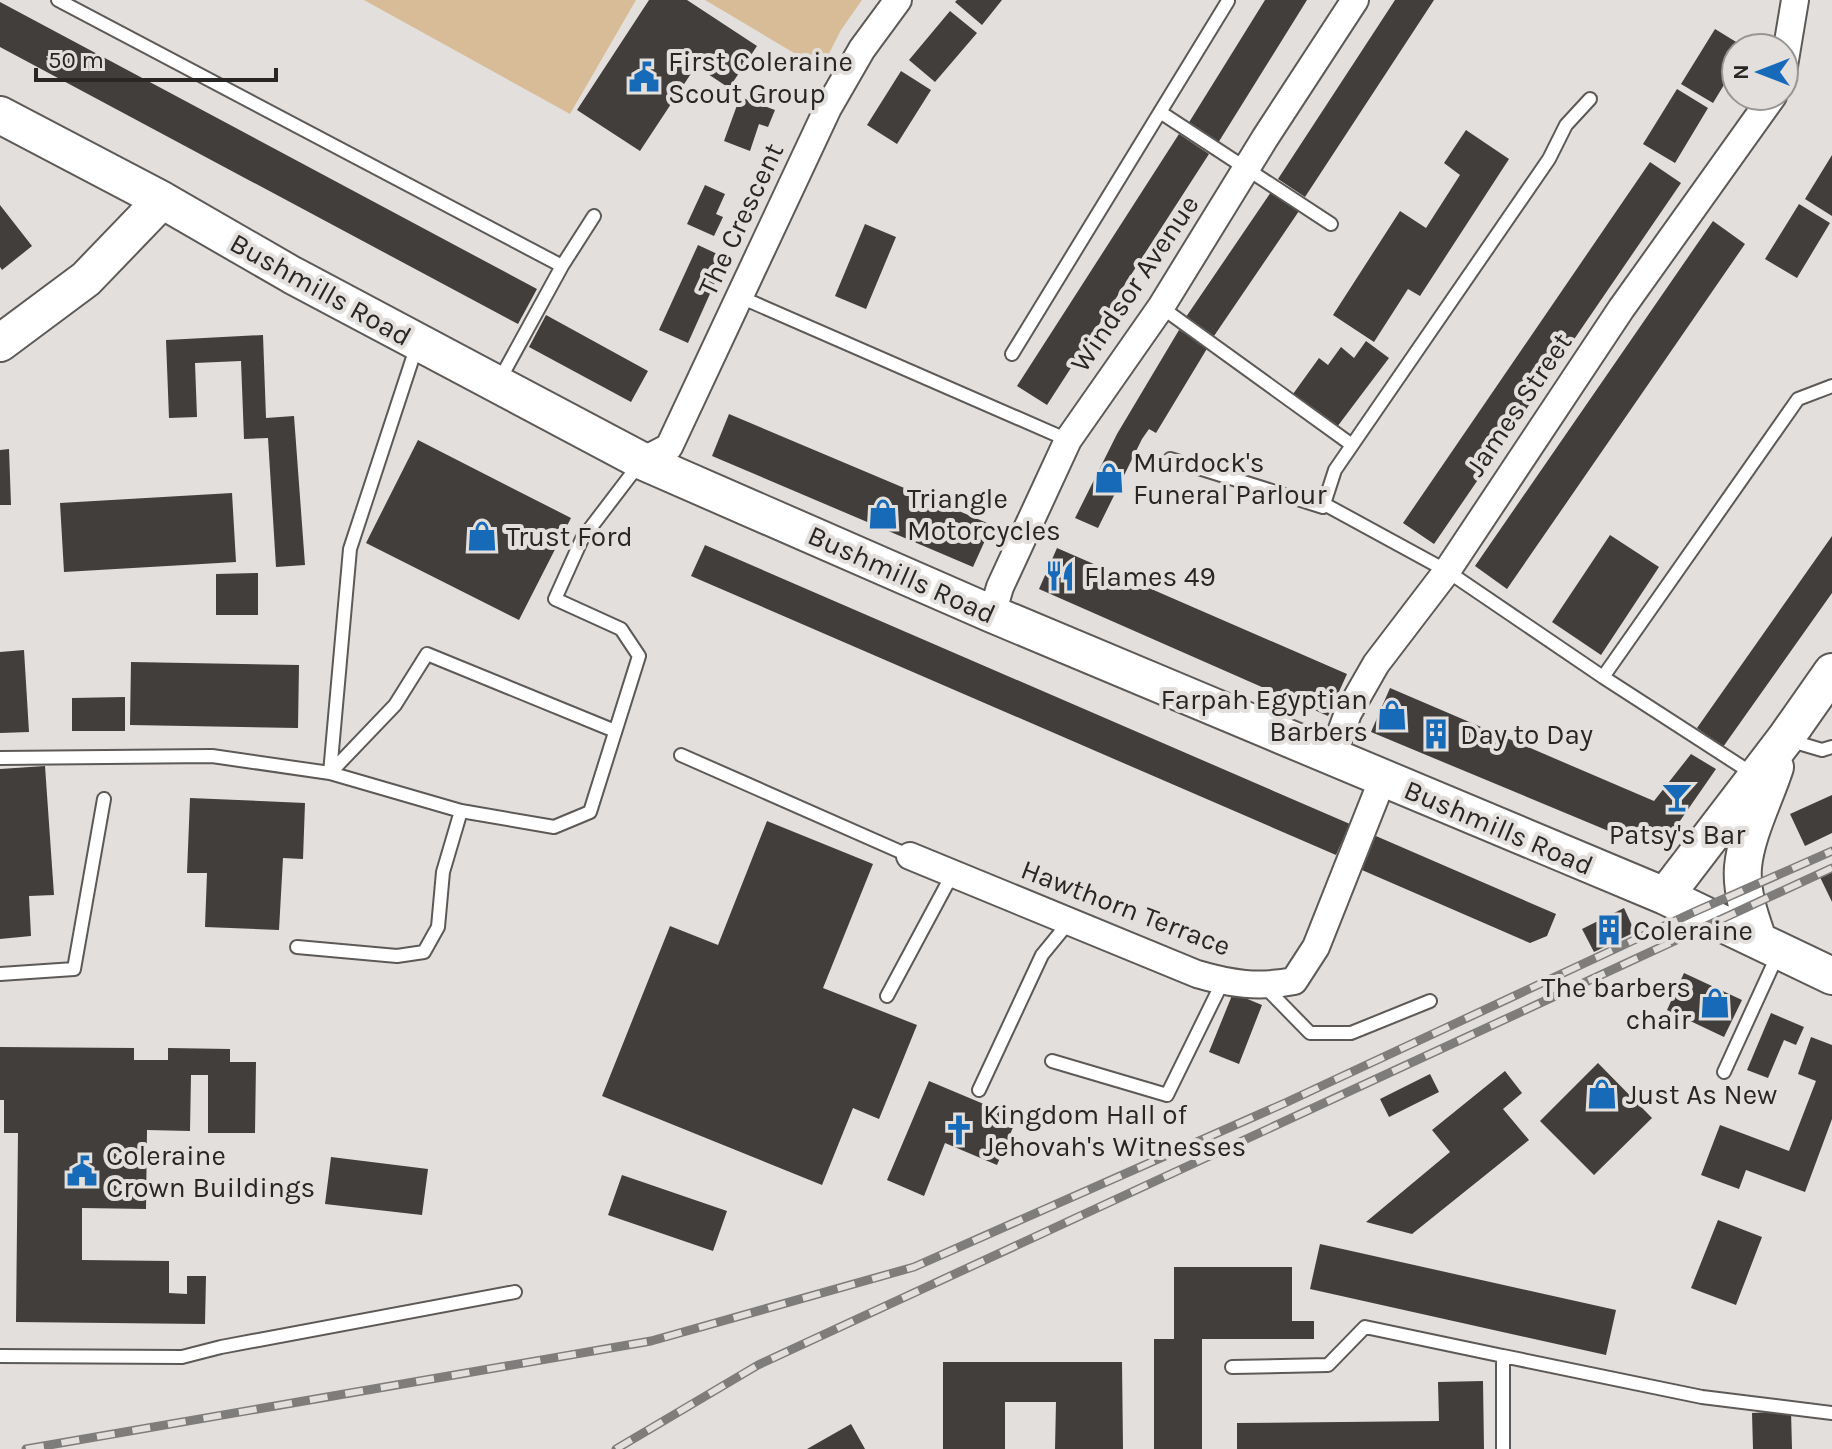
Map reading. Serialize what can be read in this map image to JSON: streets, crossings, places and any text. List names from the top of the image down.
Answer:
{
  "streets": {
    "main road": ["Bushmills Road"],
    "street": [
      "The Crescent",
      "Windsor Avenue",
      "James Street",
      "Hawthorn Terrace"
    ]
  },
  "crossings": [
    ["The Crescent", "Bushmills Road"],
    ["Windsor Avenue", "Bushmills Road"],
    ["Bushmills Road", "James Street"]
  ],
  "places": {
    "public building": ["First Coleraine Scout Group", "Coleraine Crown Buildings"],
    "shop": [
      "Murdock's Funeral Parlour",
      "Triangle Motorcycles",
      "Trust Ford",
      "Farpah Egyptian Barbers",
      "The barbers chair",
      "Just As New"
    ],
    "restaurant": ["Flames 49"],
    "building": ["Day to Day", "Coleraine"],
    "bar": ["Patsy's Bar"],
    "church": ["Kingdom Hall of Jehovah's Witnesses"]
  },
  "scale_bar": "50 m",
  "north": "left"
}
